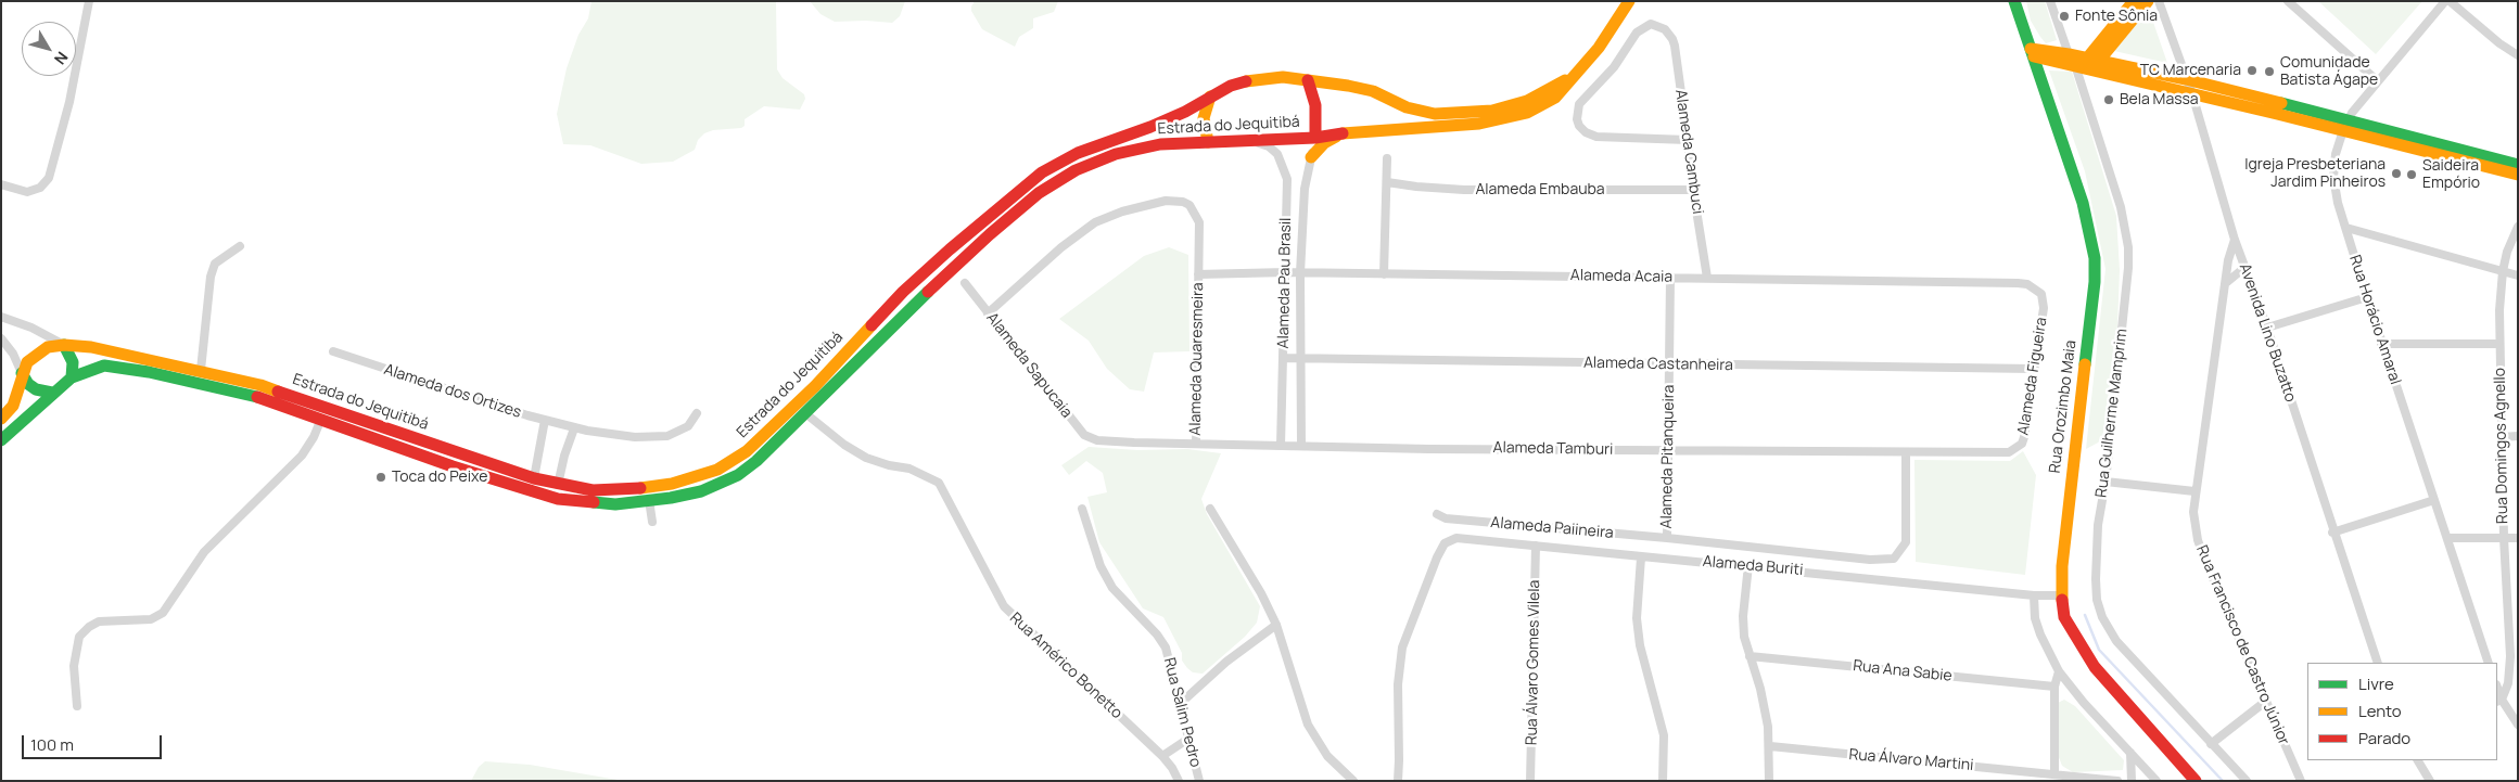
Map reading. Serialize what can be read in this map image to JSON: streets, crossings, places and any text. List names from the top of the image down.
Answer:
{
  "streets": {
    "main road": ["Estrada do Jequitibá", "Rua Orozimbo Maia"],
    "street": [
      "Alameda Cambuci",
      "Alameda Embauba",
      "Alameda Acaia",
      "Alameda Pau Brasil",
      "Rua Horácio Amaral",
      "Avenida Lino Buzatto",
      "Alameda Quaresmeira",
      "Alameda Castanheira",
      "Alameda Sapucaia",
      "Alameda Figueira",
      "Alameda dos Ortizes",
      "Rua Guilherme Mamprim",
      "Rua Domingos Agnello",
      "Alameda Tamburi",
      "Alameda Pitanqueira",
      "Alameda Paiineira",
      "Alameda Buriti",
      "Rua Francisco de Castro Júnior",
      "Rua Álvaro Gomes Vilela",
      "Rua Américo Bonetto",
      "Rua Ana Sabie",
      "Rua Salim Pedro",
      "Rua Álvaro Martini"
    ]
  },
  "crossings": [
    ["Estrada do Jequitibá", "Alameda Pau Brasil"],
    ["Estrada do Jequitibá", "Rua Américo Bonetto"],
    ["Alameda Cambuci", "Alameda Embauba"],
    ["Alameda Cambuci", "Alameda Acaia"],
    ["Alameda Acaia", "Alameda Pau Brasil"],
    ["Alameda Acaia", "Alameda Quaresmeira"],
    ["Alameda Acaia", "Alameda Figueira"],
    ["Alameda Acaia", "Alameda Pitanqueira"],
    ["Alameda Pau Brasil", "Alameda Castanheira"],
    ["Alameda Pau Brasil", "Alameda Tamburi"],
    ["Avenida Lino Buzatto", "Rua Francisco de Castro Júnior"],
    ["Alameda Quaresmeira", "Alameda Tamburi"],
    ["Alameda Castanheira", "Alameda Figueira"],
    ["Alameda Castanheira", "Alameda Pitanqueira"],
    ["Alameda Sapucaia", "Alameda Tamburi"],
    ["Alameda Figueira", "Alameda Tamburi"],
    ["Rua Orozimbo Maia", "Alameda Buriti"],
    ["Alameda Tamburi", "Alameda Pitanqueira"],
    ["Alameda Tamburi", "Alameda Paiineira"],
    ["Alameda Pitanqueira", "Alameda Paiineira"],
    ["Alameda Buriti", "Rua Álvaro Gomes Vilela"]
  ],
  "places": [
    "Fonte Sônia",
    "TC Marcenaria",
    "Comunidade Batista Ágape",
    "Bela Massa",
    "Igreja Presbeteriana Jardim Pinheiros",
    "Saideira Empório",
    "Toca do Peixe"
  ],
  "legend": ["Livre", "Lento", "Parado"],
  "scale_bar": "100 m",
  "north": "bottom right"
}
